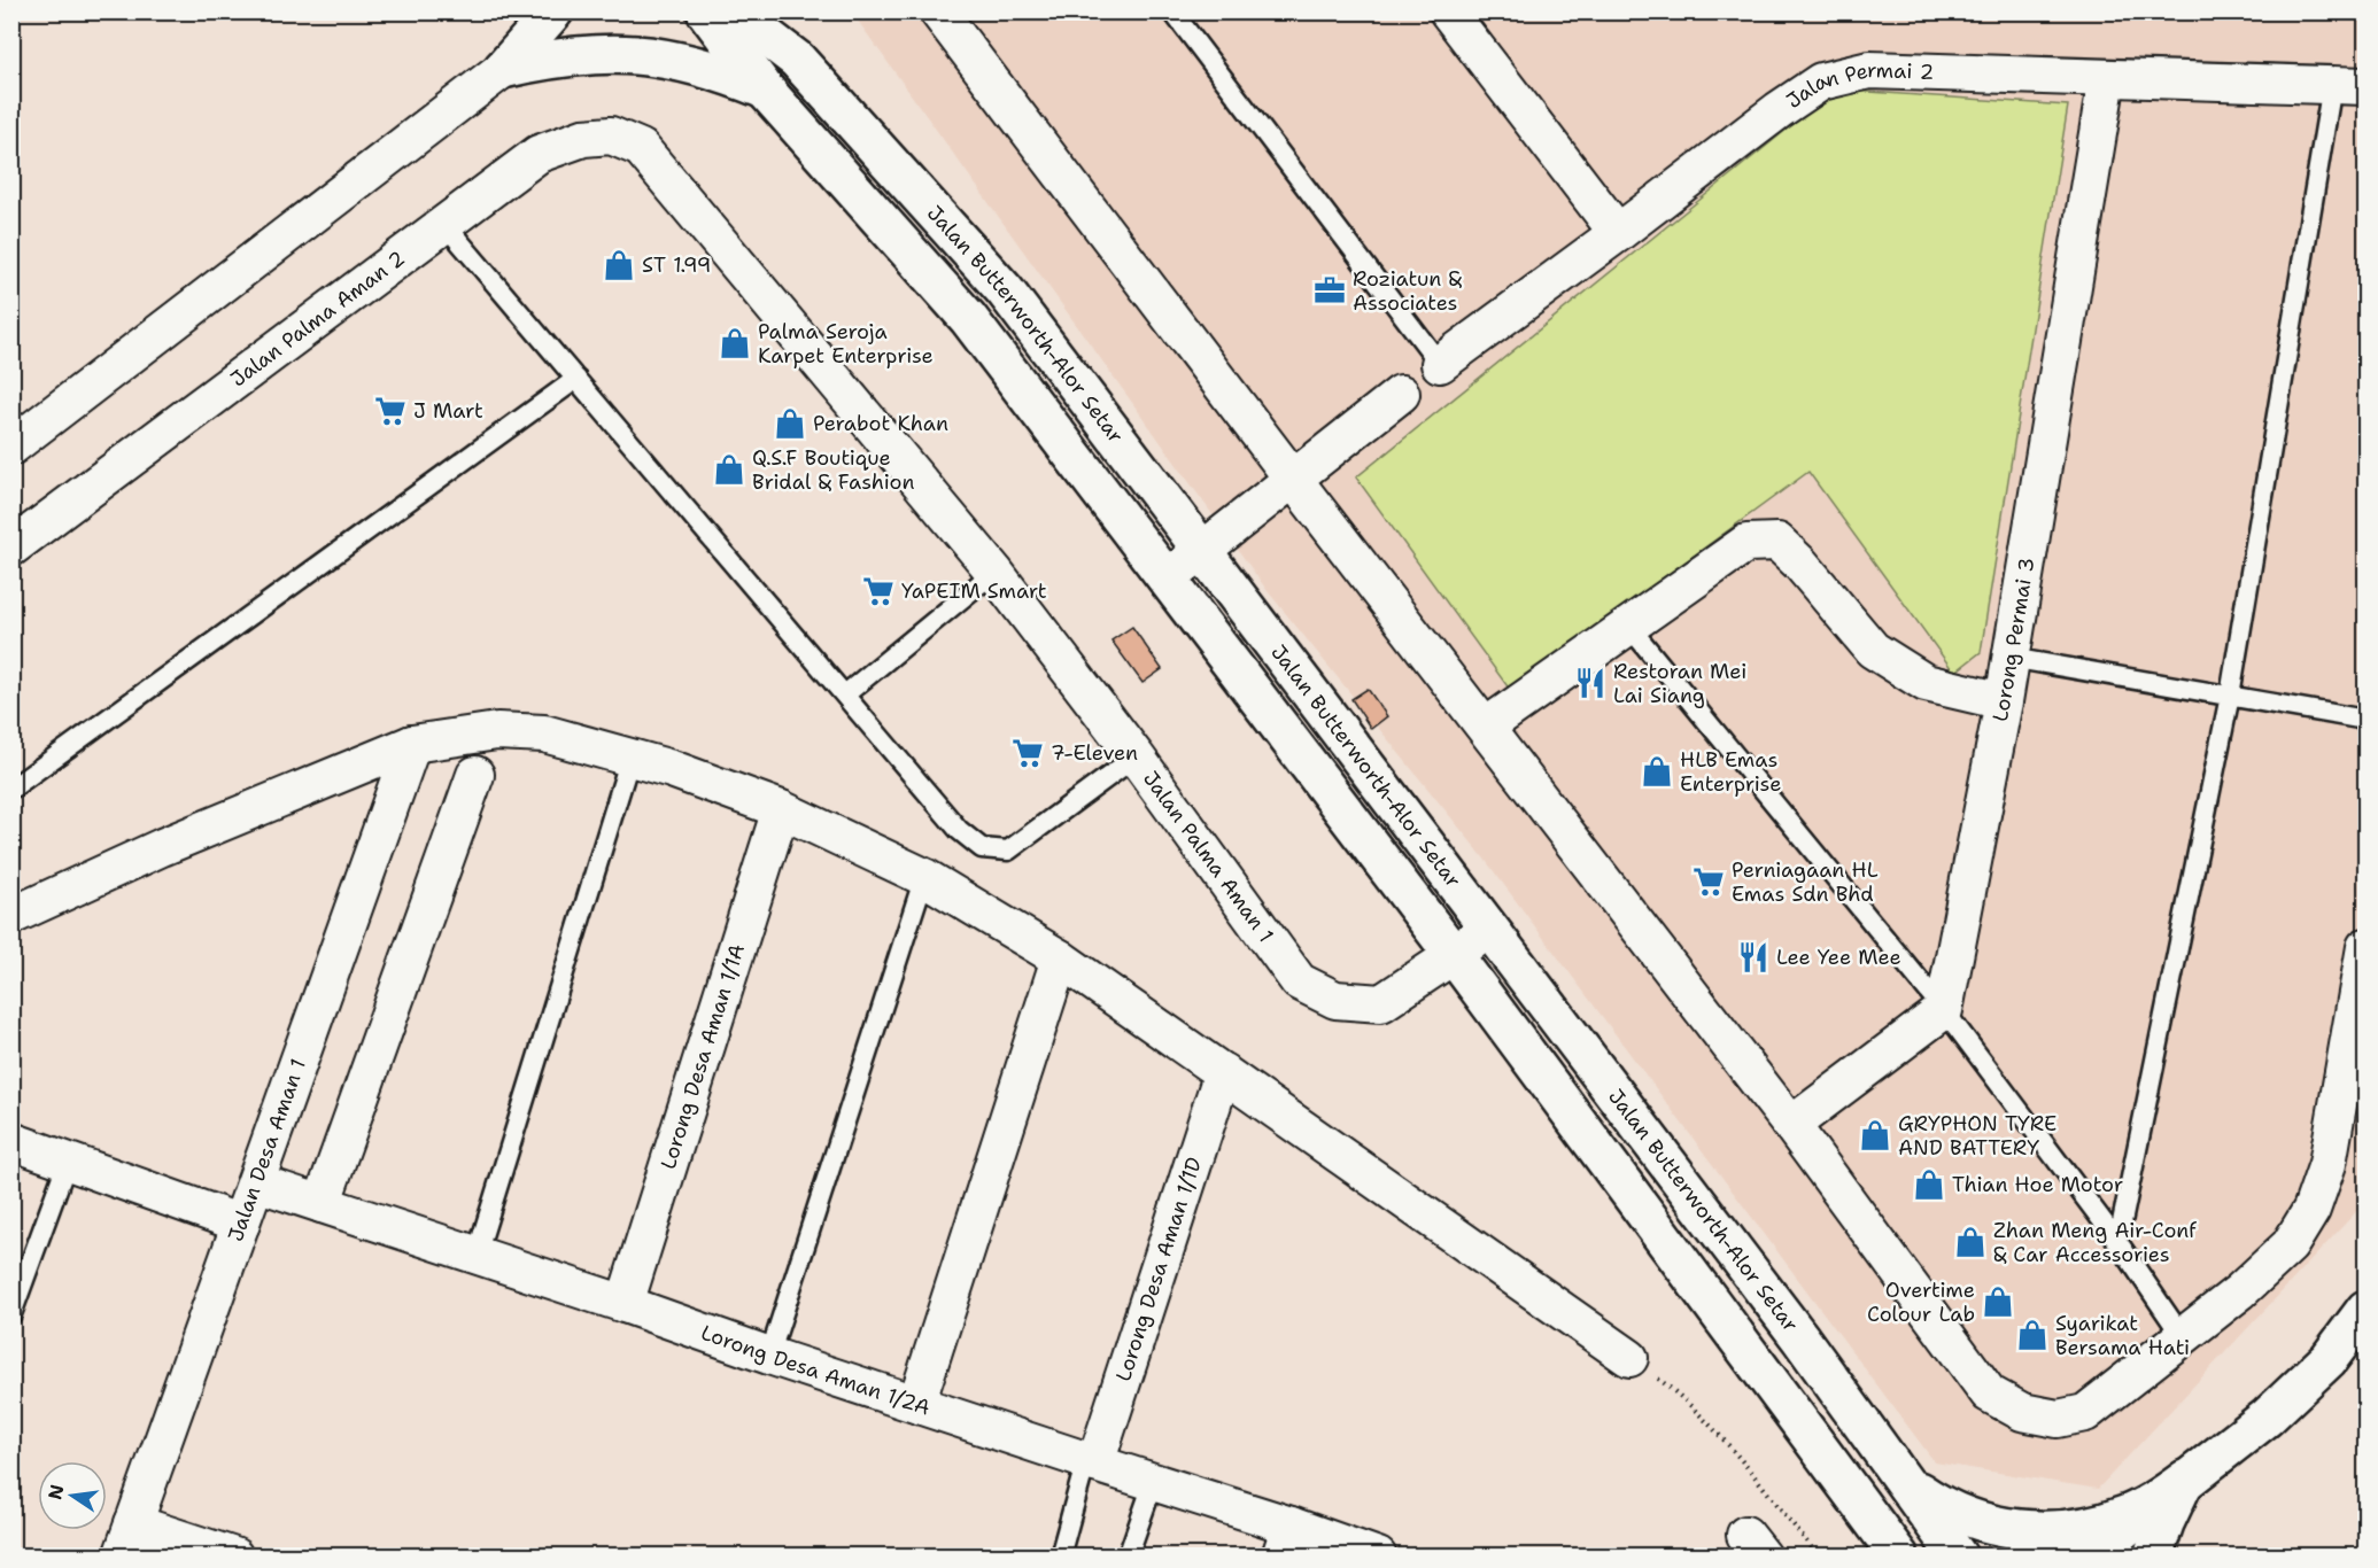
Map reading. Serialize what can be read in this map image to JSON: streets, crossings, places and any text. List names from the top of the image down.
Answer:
{
  "streets": {
    "main road": ["Jalan Butterworth-Alor Setar"],
    "street": [
      "Jalan Permai 2",
      "Jalan Palma Aman 2",
      "Lorong Permai 3",
      "Jalan Palma Aman 1",
      "Lorong Desa Aman 1/1A",
      "Jalan Desa Aman 1",
      "Lorong Desa Aman 1/1D",
      "Lorong Desa Aman 1/2A"
    ]
  },
  "crossings": [
    ["Jalan Permai 2", "Lorong Permai 3"],
    ["Jalan Palma Aman 2", "Jalan Palma Aman 1"],
    ["Jalan Butterworth-Alor Setar", "Jalan Palma Aman 1"],
    ["Lorong Desa Aman 1/1A", "Lorong Desa Aman 1/2A"],
    ["Jalan Desa Aman 1", "Lorong Desa Aman 1/2A"],
    ["Lorong Desa Aman 1/1D", "Lorong Desa Aman 1/2A"]
  ],
  "places": {
    "shop": [
      "ST 1.99",
      "Palma Seroja Karpet Enterprise",
      "Perabot Khan",
      "Q.S.F Boutique Bridal & Fashion",
      "HLB Emas Enterprise",
      "GRYPHON TYRE AND BATTERY",
      "Thian Hoe Motor",
      "Zhan Meng Air-Conf & Car Accessories",
      "Overtime Colour Lab",
      "Syarikat Bersama Hati"
    ],
    "office": ["Roziatun & Associates"],
    "supermarket": [
      "J Mart",
      "YaPEIM Smart",
      "7-Eleven",
      "Perniagaan HL Emas Sdn Bhd"
    ],
    "restaurant": ["Restoran Mei Lai Siang", "Lee Yee Mee"]
  },
  "north": "left"
}
